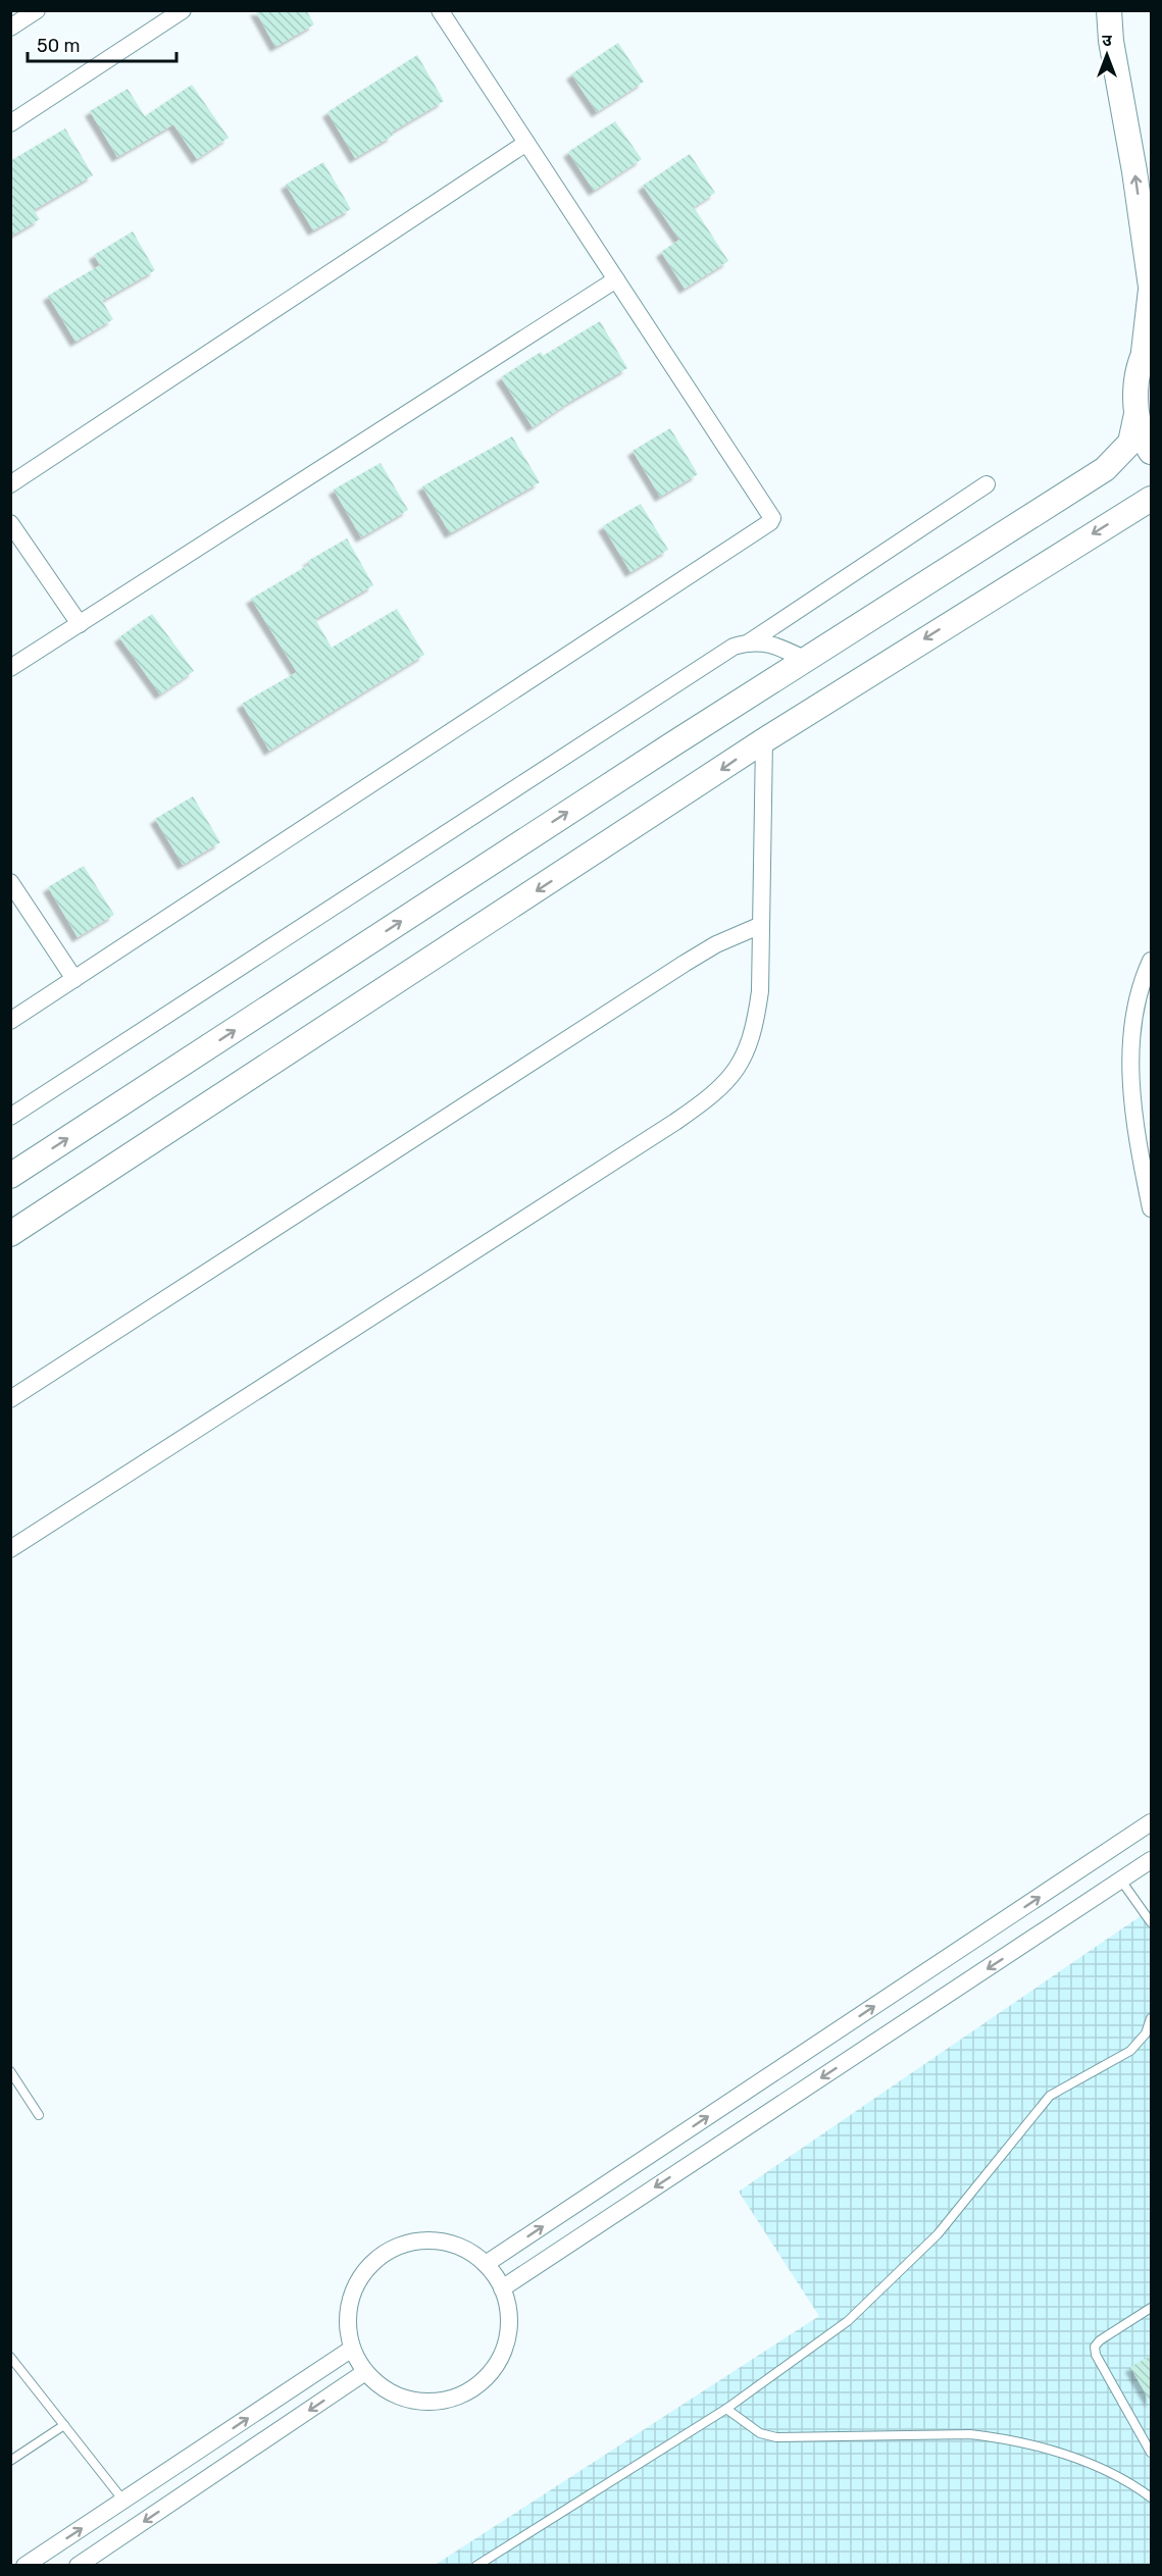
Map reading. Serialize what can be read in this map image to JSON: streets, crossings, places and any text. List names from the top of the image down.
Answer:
{
  "scale_bar": "50 m",
  "north": "top"
}
